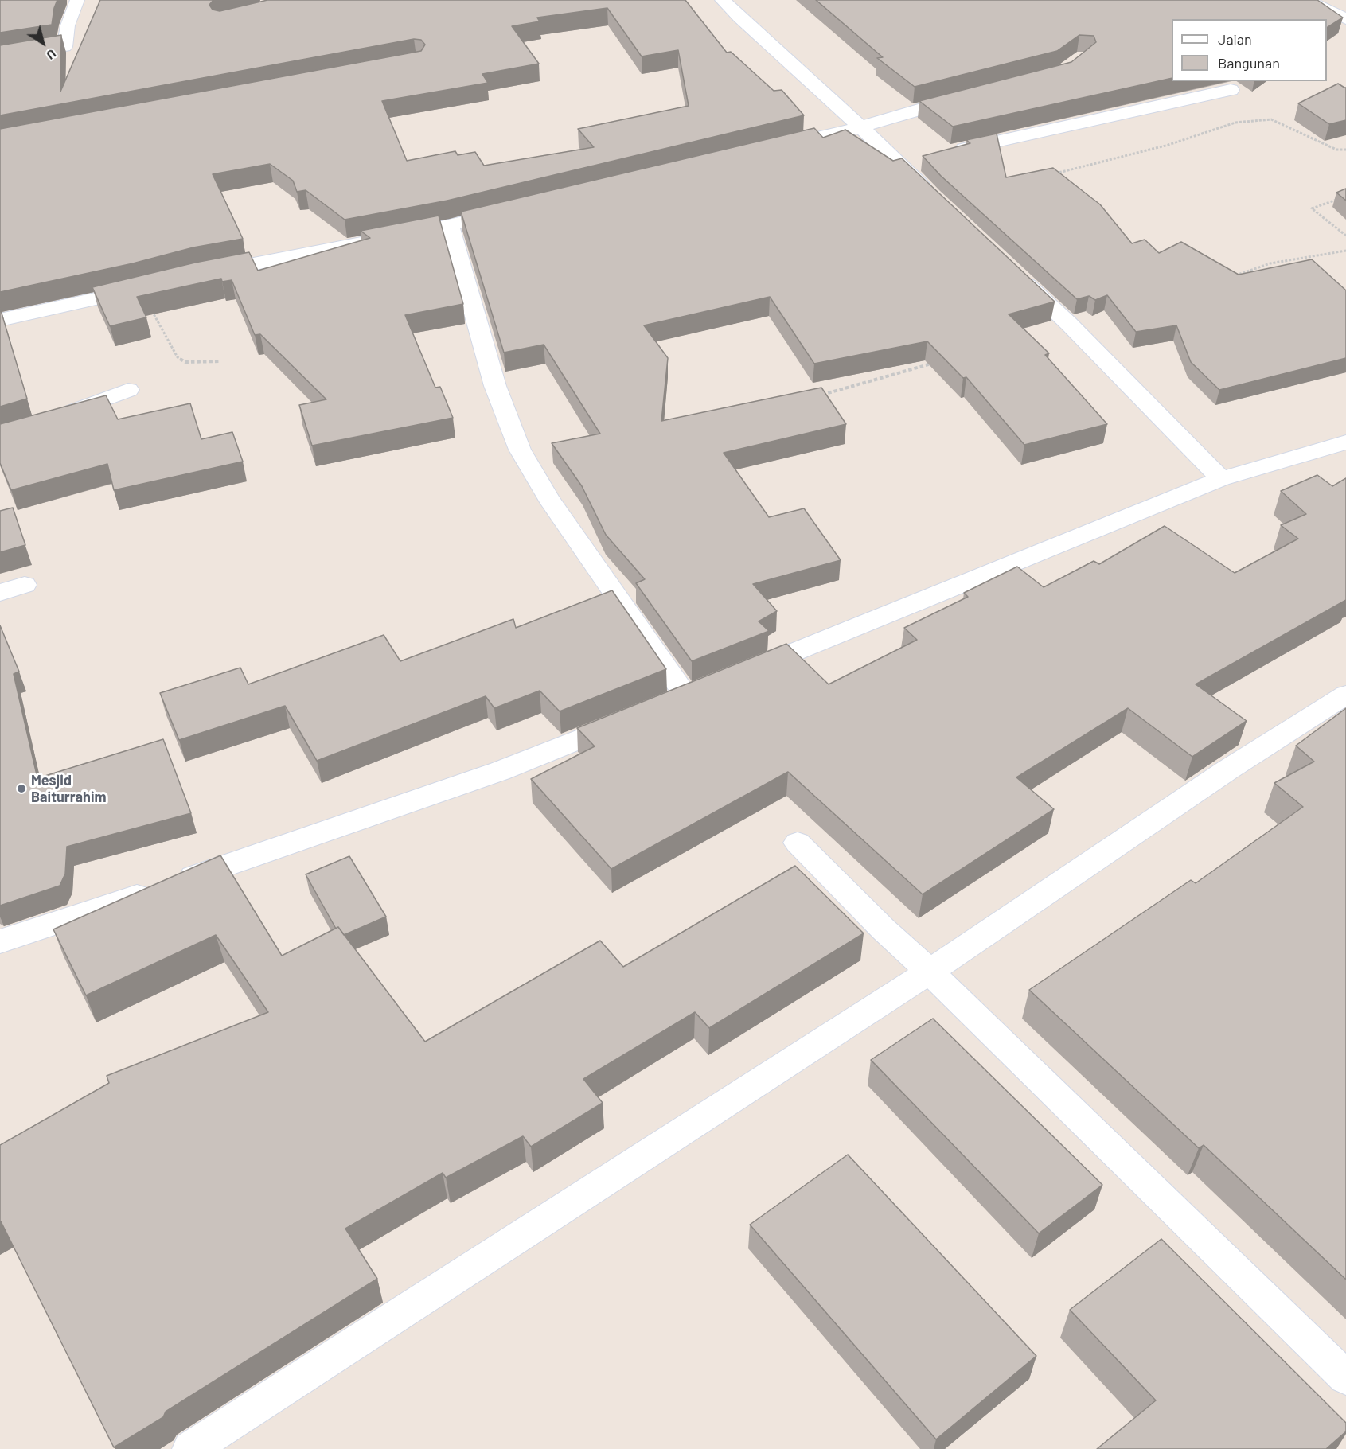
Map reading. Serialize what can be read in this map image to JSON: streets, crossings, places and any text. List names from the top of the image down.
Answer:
{
  "places": ["Mesjid Baiturrahim"],
  "legend": ["Jalan", "Bangunan"],
  "north": "bottom right"
}
